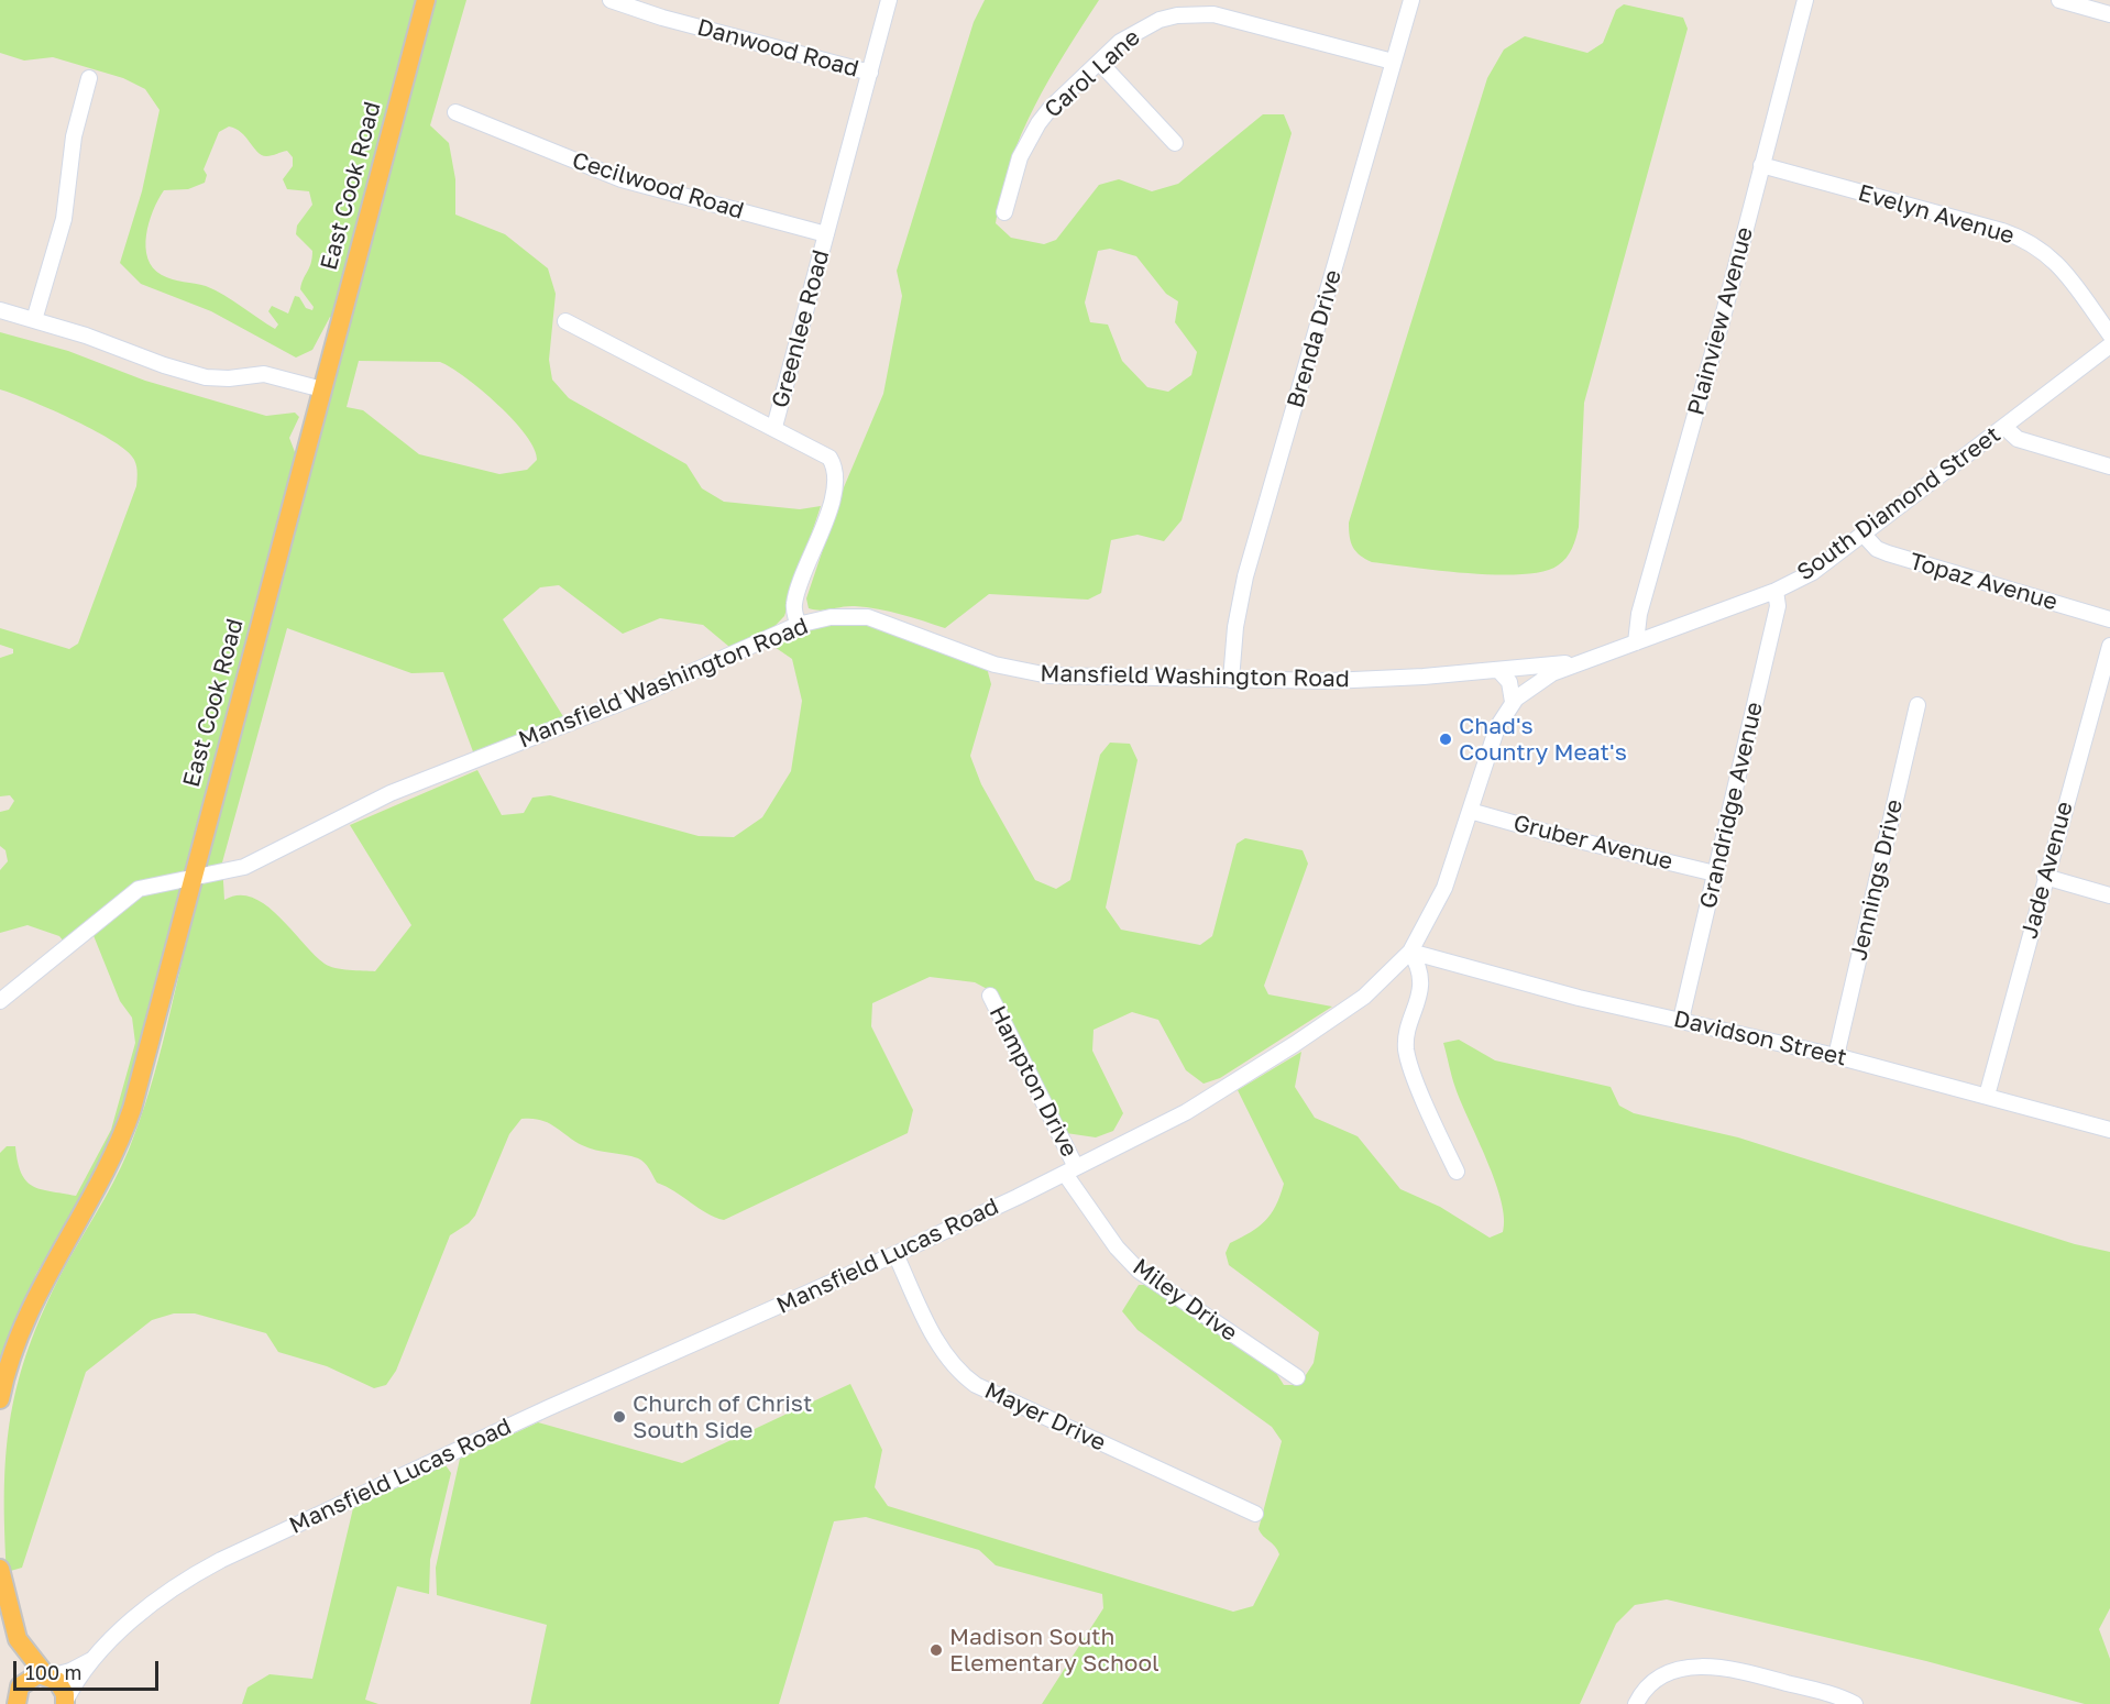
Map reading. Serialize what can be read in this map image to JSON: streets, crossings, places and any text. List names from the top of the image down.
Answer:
{
  "streets": {
    "main road": ["East Cook Road"],
    "street": [
      "Danwood Road",
      "Carol Lane",
      "Cecilwood Road",
      "Evelyn Avenue",
      "Plainview Avenue",
      "Greenlee Road",
      "Brenda Drive",
      "South Diamond Street",
      "Topaz Avenue",
      "Mansfield Washington Road",
      "Grandridge Avenue",
      "Gruber Avenue",
      "Jade Avenue",
      "Jennings Drive",
      "Davidson Street",
      "Hampton Drive",
      "Mansfield Lucas Road",
      "Miley Drive",
      "Mayer Drive"
    ]
  },
  "crossings": [
    ["Danwood Road", "Greenlee Road"],
    ["Carol Lane", "Brenda Drive"],
    ["East Cook Road", "Mansfield Washington Road"],
    ["Cecilwood Road", "Greenlee Road"],
    ["Evelyn Avenue", "Plainview Avenue"],
    ["Plainview Avenue", "South Diamond Street"],
    ["Greenlee Road", "Mansfield Washington Road"],
    ["Brenda Drive", "Mansfield Washington Road"],
    ["South Diamond Street", "Topaz Avenue"],
    ["South Diamond Street", "Mansfield Washington Road"],
    ["South Diamond Street", "Grandridge Avenue"],
    ["South Diamond Street", "Mansfield Lucas Road"],
    ["Grandridge Avenue", "Gruber Avenue"],
    ["Grandridge Avenue", "Davidson Street"],
    ["Gruber Avenue", "Mansfield Lucas Road"],
    ["Jade Avenue", "Davidson Street"],
    ["Jennings Drive", "Davidson Street"],
    ["Davidson Street", "Mansfield Lucas Road"],
    ["Hampton Drive", "Mansfield Lucas Road"],
    ["Hampton Drive", "Miley Drive"],
    ["Mansfield Lucas Road", "Miley Drive"],
    ["Mansfield Lucas Road", "Mayer Drive"]
  ],
  "places": ["Chad's Country Meat's", "Church of Christ South Side", "Madison South Elementary School"],
  "scale_bar": "100 m"
}
